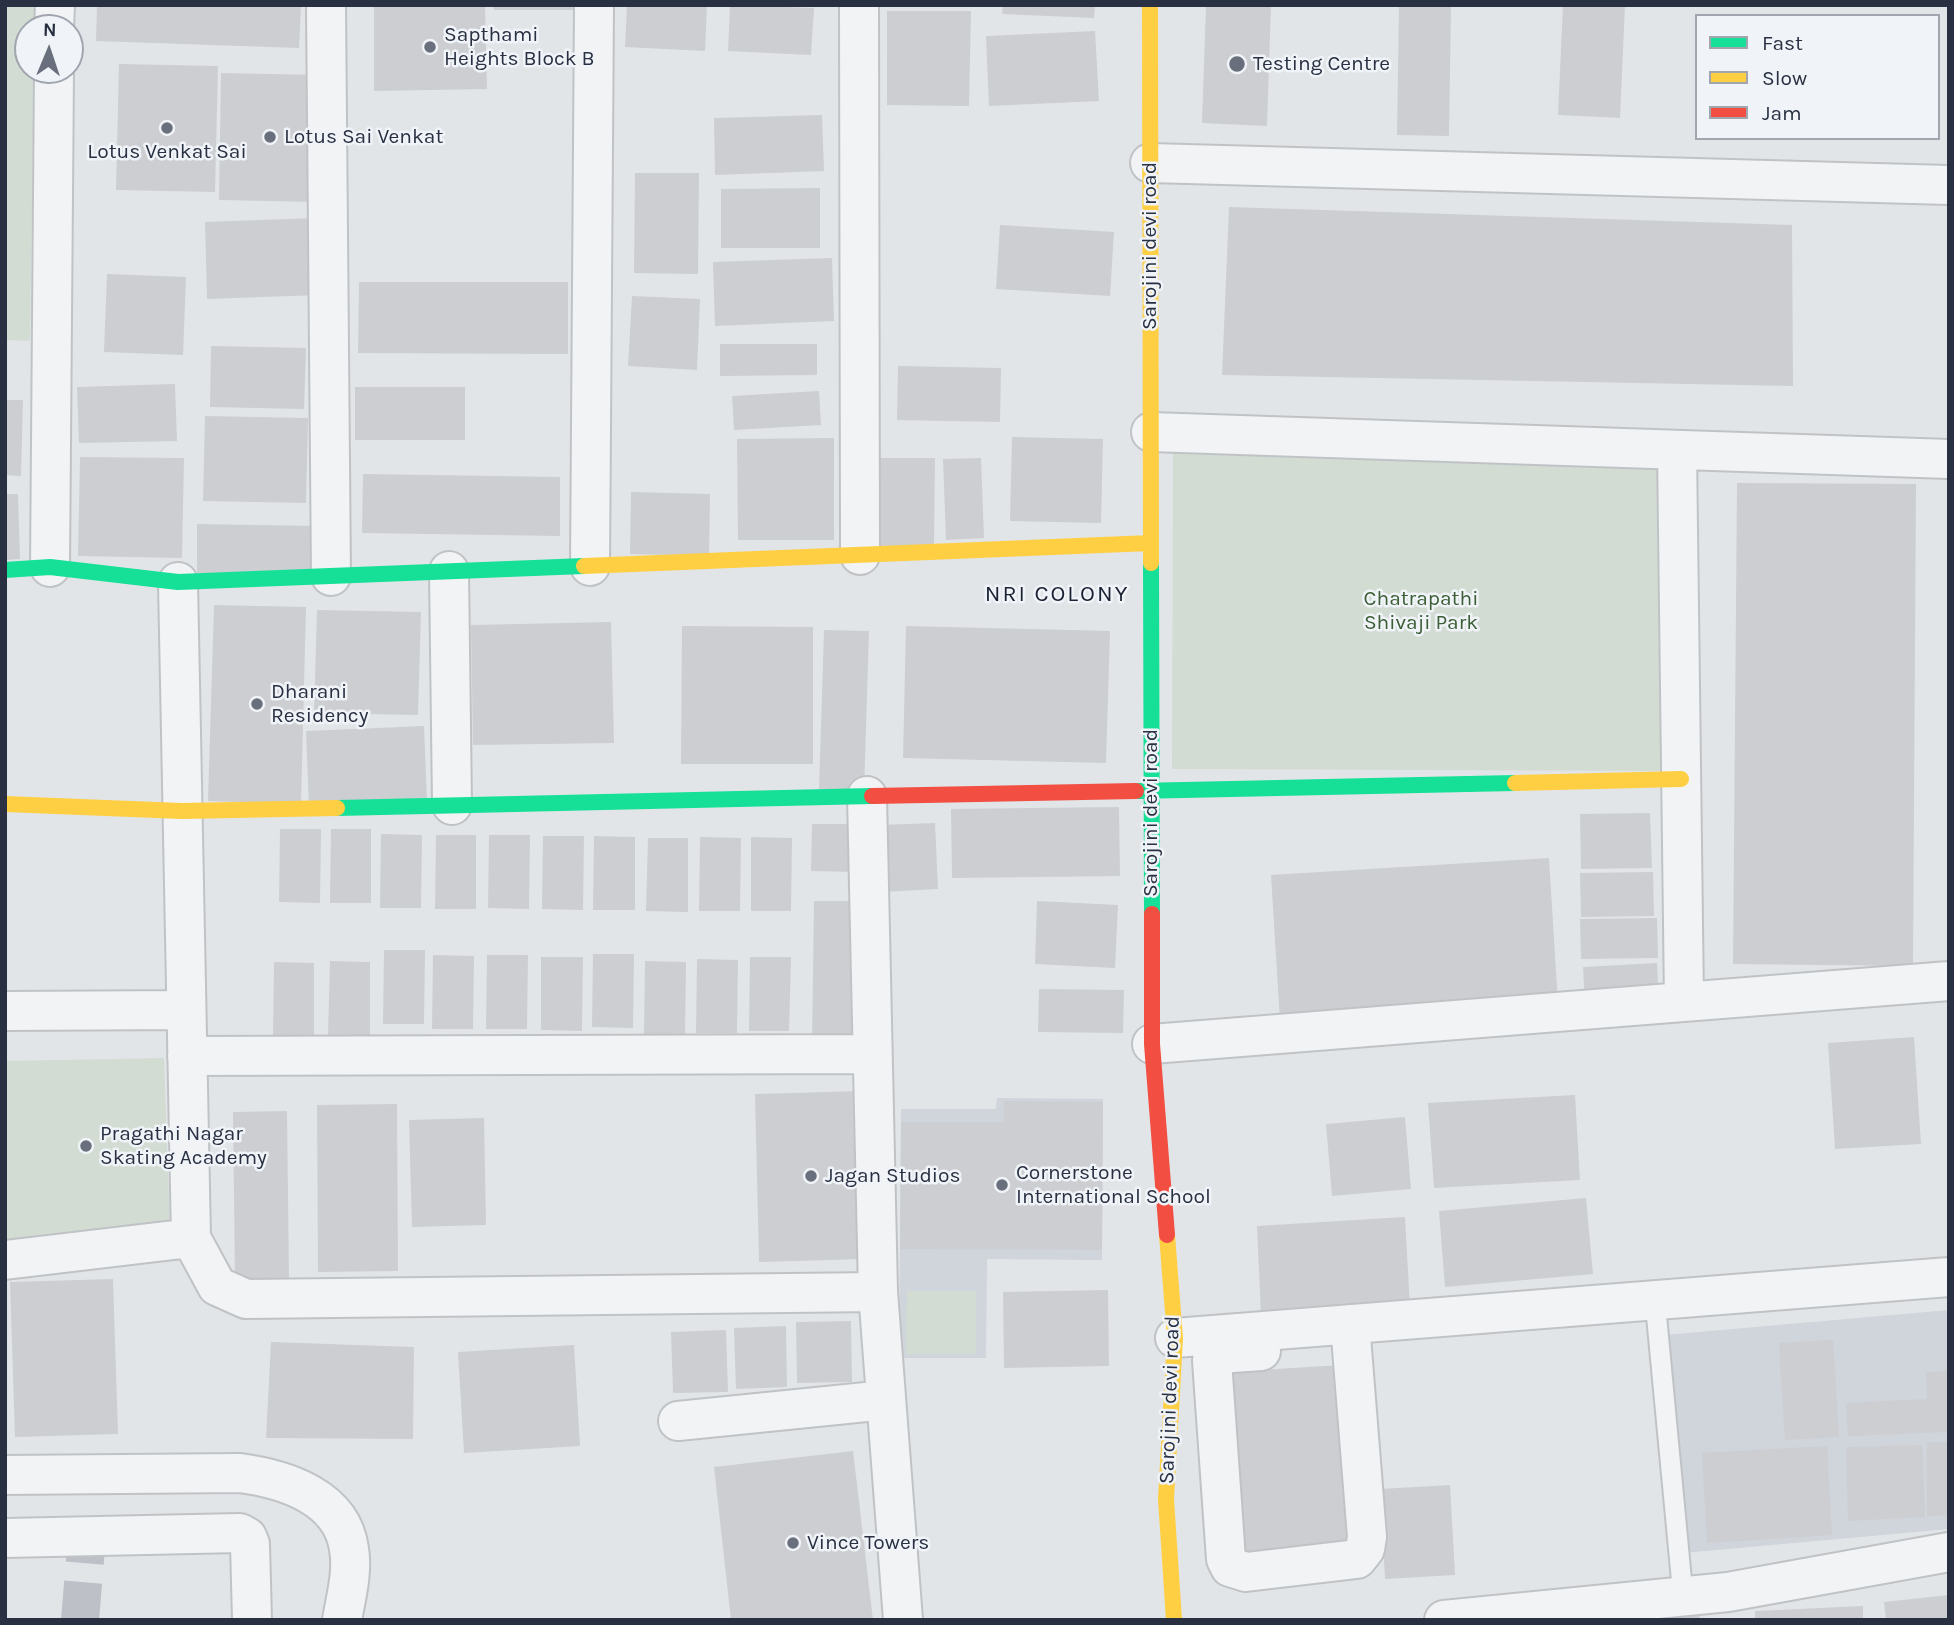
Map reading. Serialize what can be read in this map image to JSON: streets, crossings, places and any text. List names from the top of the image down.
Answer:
{
  "streets": {
    "street": ["Sarojini devi road"]
  },
  "districts": ["NRI COLONY"],
  "parks": ["Chatrapathi Shivaji Park"],
  "places": [
    "Sapthami Heights Block B",
    "Testing Centre",
    "Lotus Venkat Sai",
    "Lotus Sai Venkat",
    "Dharani Residency",
    "Pragathi Nagar Skating Academy",
    "Jagan Studios",
    "Cornerstone International School",
    "Vince Towers"
  ],
  "legend": ["Fast", "Slow", "Jam"],
  "north": "top"
}
